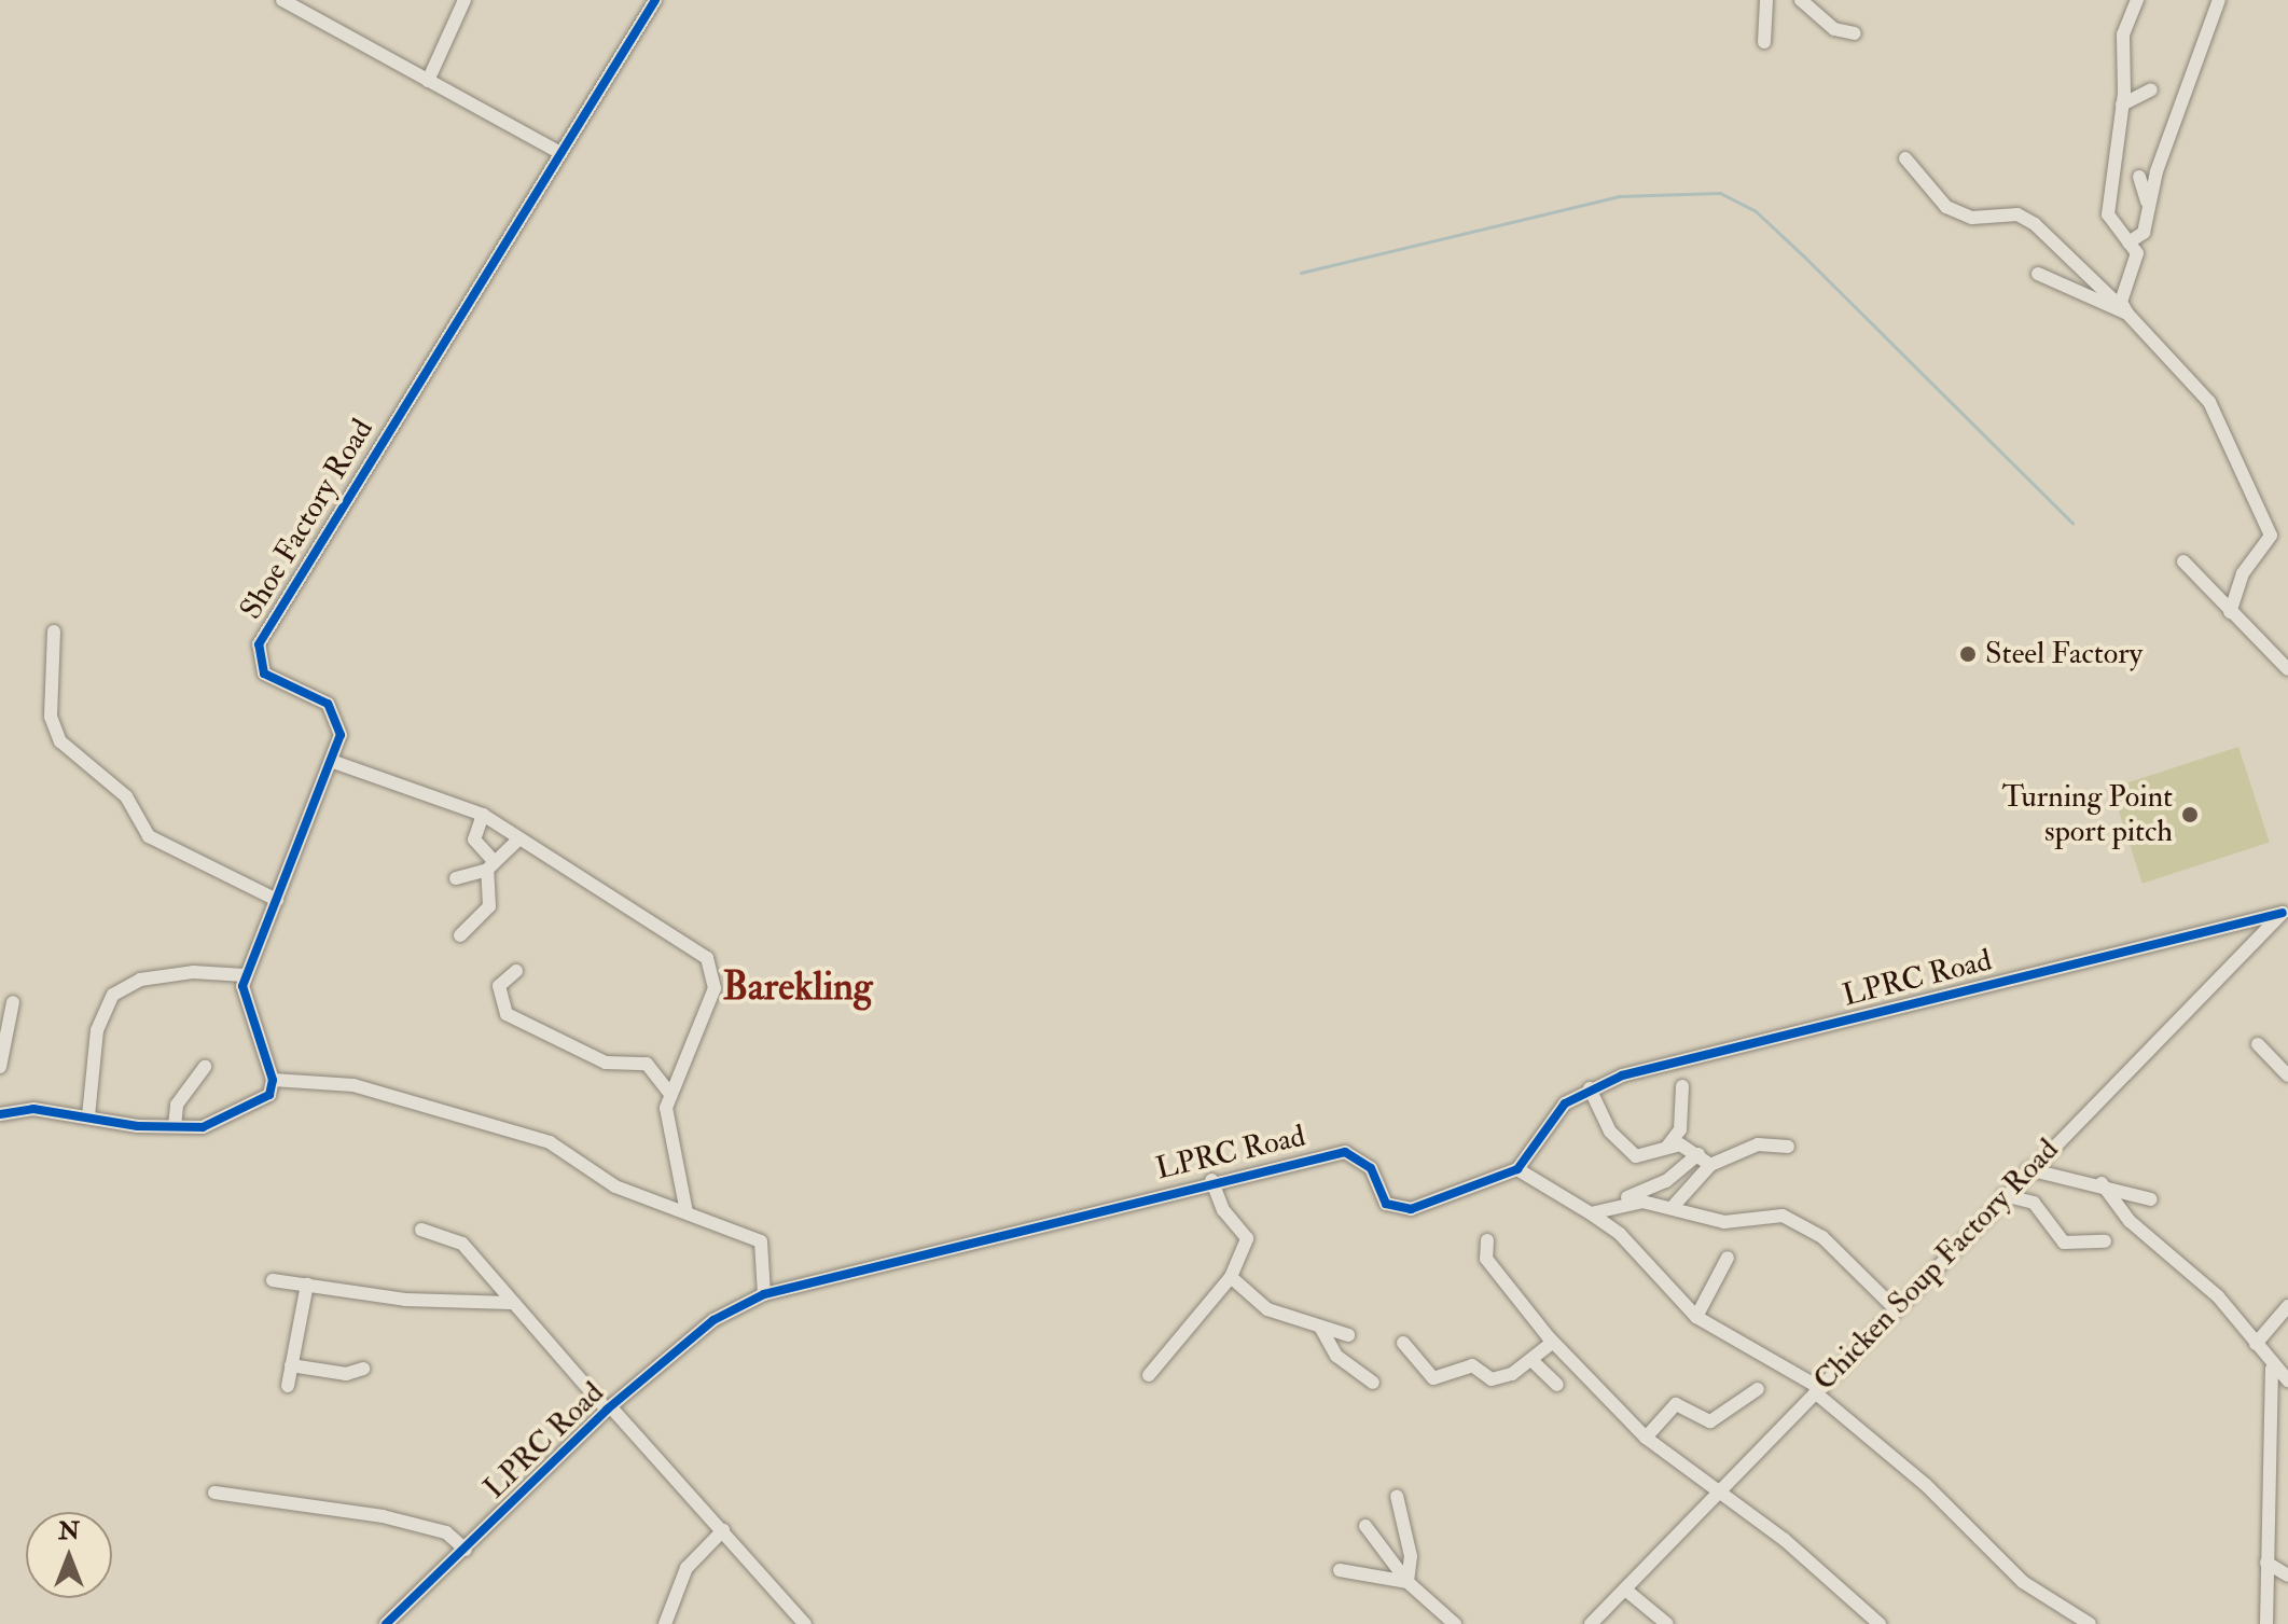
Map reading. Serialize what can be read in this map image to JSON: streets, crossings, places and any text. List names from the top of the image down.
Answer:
{
  "streets": {
    "street": ["Shoe Factory Road", "LPRC Road", "Chicken Soup Factory Road"]
  },
  "crossings": [
    ["LPRC Road", "Chicken Soup Factory Road"]
  ],
  "districts": ["Barekling"],
  "places": ["Steel Factory", "Turning Point sport pitch"],
  "north": "top"
}
